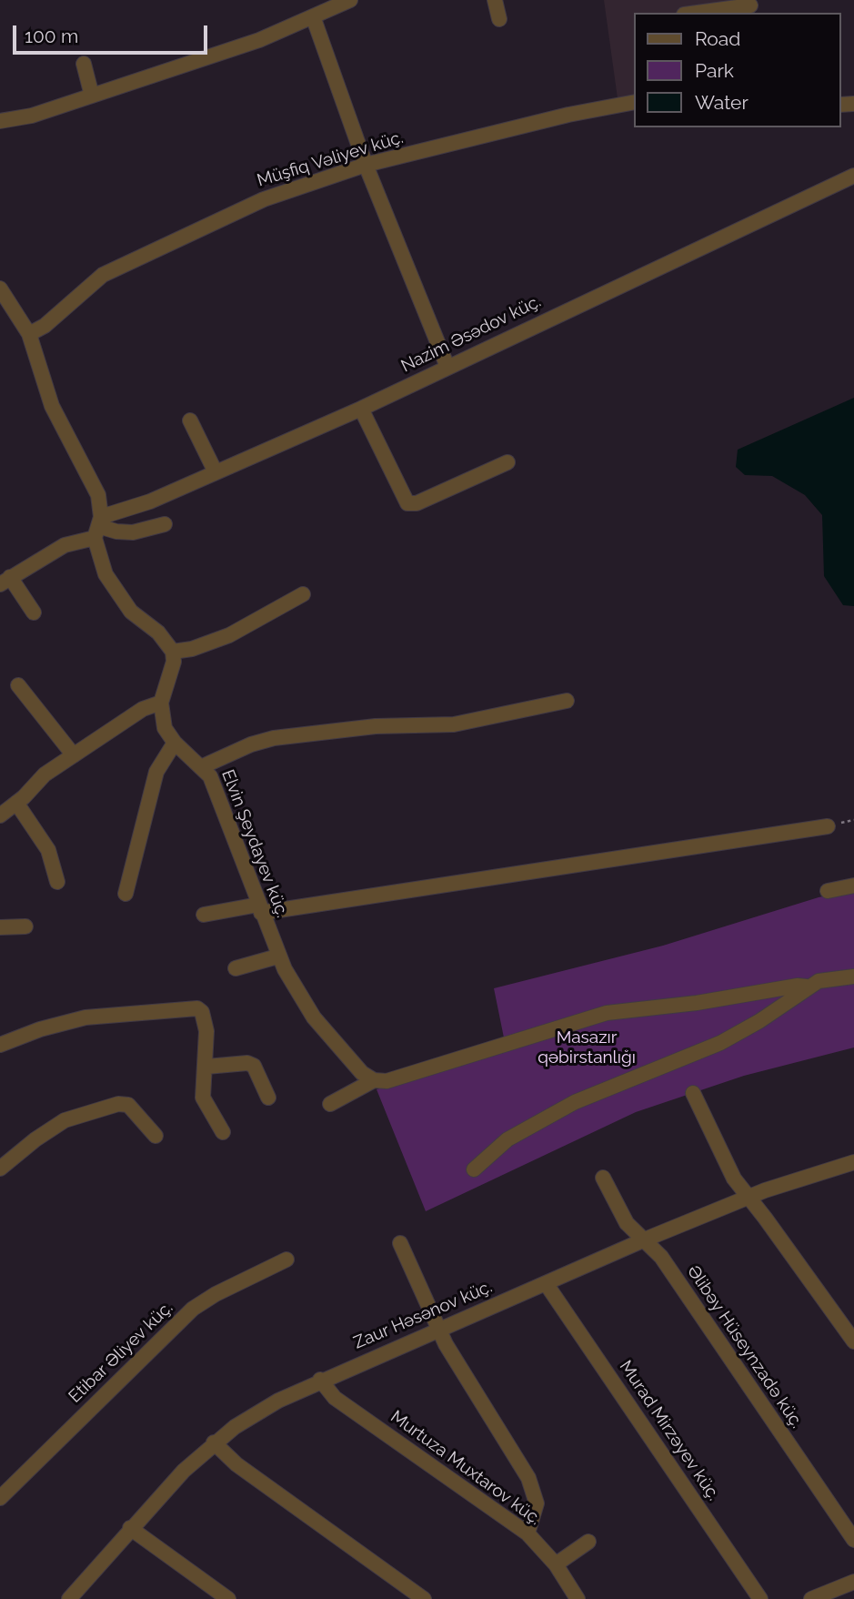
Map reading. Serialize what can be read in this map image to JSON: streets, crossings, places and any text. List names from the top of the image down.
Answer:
{
  "streets": {
    "street": [
      "Müşfiq Vəliyev küç.",
      "Nazim Əsədov küç.",
      "Elvin Şeydayev küç.",
      "Zaur Həsənov küç.",
      "Əlibəy Hüseynzadə küç.",
      "Etibar Əliyev küç.",
      "Murad Mirzəyev küç.",
      "Murtuza Muxtarov küç."
    ]
  },
  "crossings": [
    ["Zaur Həsənov küç.", "Əlibəy Hüseynzadə küç."],
    ["Zaur Həsənov küç.", "Murad Mirzəyev küç."],
    ["Zaur Həsənov küç.", "Murtuza Muxtarov küç."]
  ],
  "parks": ["Masazır qəbirstanlığı"],
  "legend": ["Road", "Park", "Water"],
  "scale_bar": "100 m"
}
